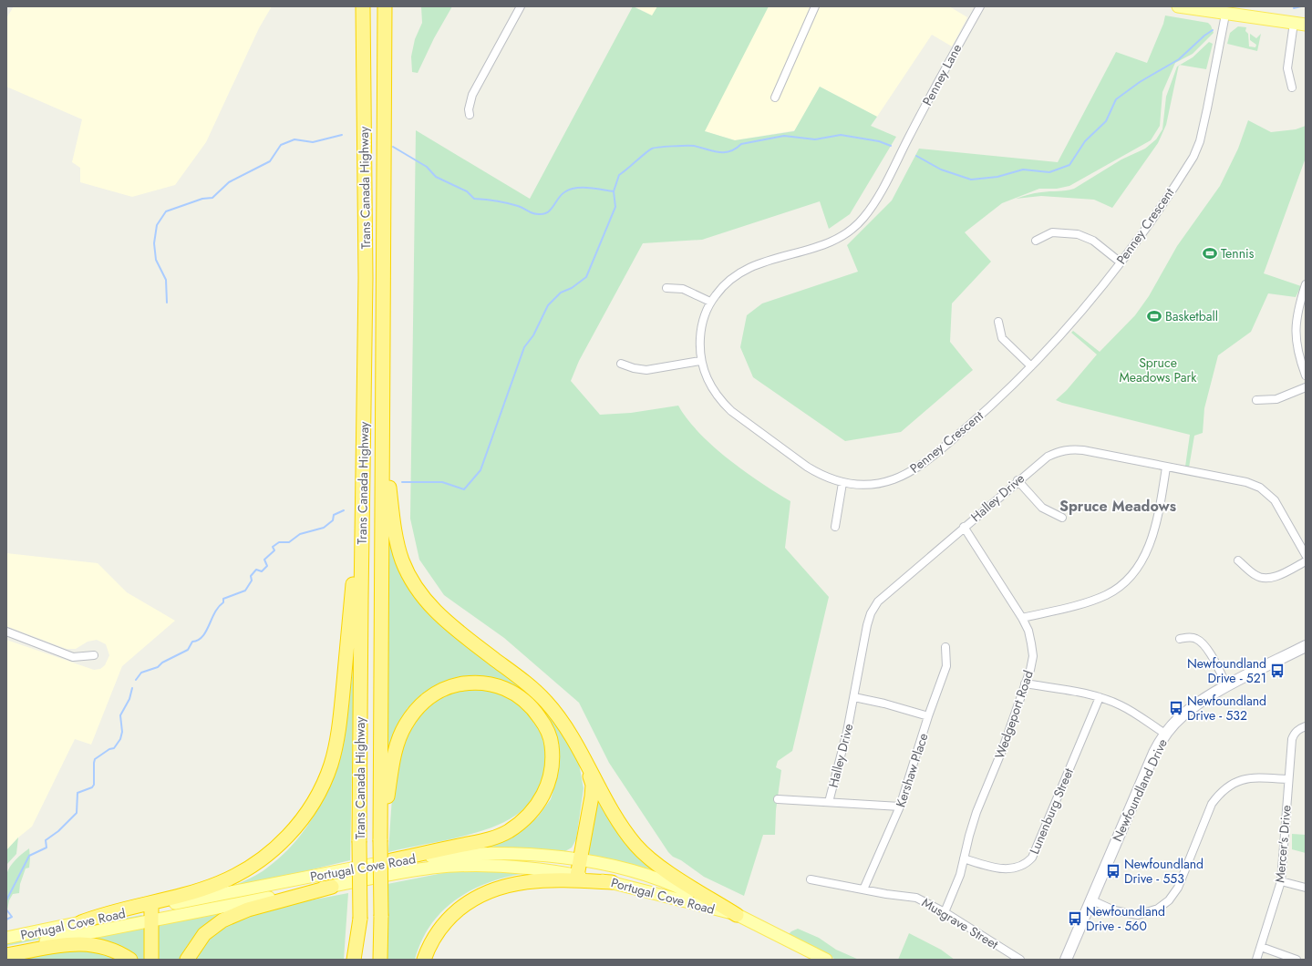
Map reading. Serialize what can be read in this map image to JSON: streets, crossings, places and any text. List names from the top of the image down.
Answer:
{
  "streets": {
    "highway": ["Trans Canada Highway"],
    "main road": ["Portugal Cove Road"],
    "street": [
      "Penney Lane",
      "Penney Crescent",
      "Halley Drive",
      "Wedgeport Road",
      "Kershaw Place",
      "Newfoundland Drive",
      "Lunenburg Street",
      "Mercer's Drive",
      "Musgrave Street"
    ]
  },
  "crossings": [
    ["Penney Lane", "Penney Crescent"],
    ["Halley Drive", "Wedgeport Road"],
    ["Wedgeport Road", "Lunenburg Street"],
    ["Wedgeport Road", "Musgrave Street"],
    ["Kershaw Place", "Musgrave Street"]
  ],
  "districts": ["Spruce Meadows"],
  "parks": ["Spruce Meadows Park"],
  "places": {
    "sports": ["Tennis", "Basketball"],
    "bus stop": [
      "Newfoundland Drive - 521",
      "Newfoundland Drive - 532",
      "Newfoundland Drive - 553",
      "Newfoundland Drive - 560"
    ]
  }
}
